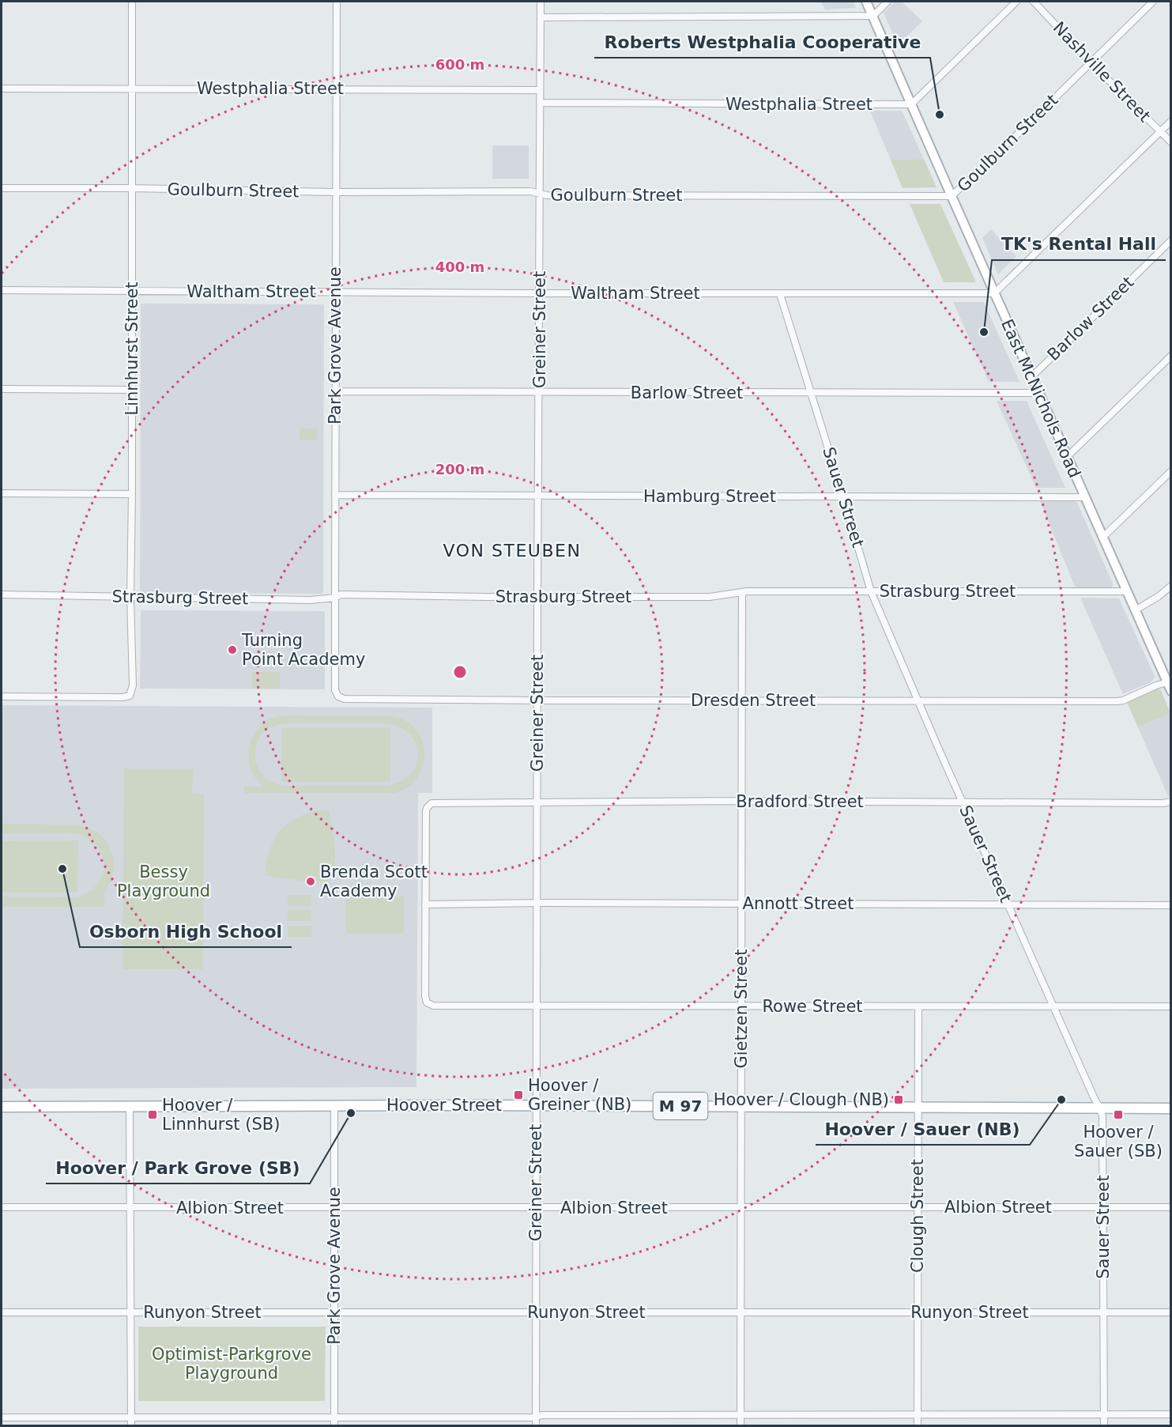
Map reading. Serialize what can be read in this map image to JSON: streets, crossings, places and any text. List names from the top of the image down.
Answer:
{
  "streets": {
    "main road": ["Hoover Street", "M 97"],
    "street": [
      "Nashville Street",
      "Westphalia Street",
      "Goulburn Street",
      "Waltham Street",
      "Barlow Street",
      "Greiner Street",
      "Park Grove Avenue",
      "Linnhurst Street",
      "East McNichols Road",
      "Hamburg Street",
      "Sauer Street",
      "Strasburg Street",
      "Dresden Street",
      "Bradford Street",
      "Annott Street",
      "Rowe Street",
      "Gietzen Street",
      "Albion Street",
      "Clough Street",
      "Runyon Street"
    ]
  },
  "crossings": [
    ["Nashville Street", "Goulburn Street"],
    ["Westphalia Street", "Greiner Street"],
    ["Westphalia Street", "Park Grove Avenue"],
    ["Westphalia Street", "Linnhurst Street"],
    ["Westphalia Street", "East McNichols Road"],
    ["Goulburn Street", "Greiner Street"],
    ["Goulburn Street", "Park Grove Avenue"],
    ["Goulburn Street", "Linnhurst Street"],
    ["Goulburn Street", "East McNichols Road"],
    ["Waltham Street", "Greiner Street"],
    ["Waltham Street", "Park Grove Avenue"],
    ["Waltham Street", "Linnhurst Street"],
    ["Waltham Street", "East McNichols Road"],
    ["Waltham Street", "Sauer Street"],
    ["Barlow Street", "Greiner Street"],
    ["Barlow Street", "Park Grove Avenue"],
    ["Barlow Street", "East McNichols Road"],
    ["Barlow Street", "Sauer Street"],
    ["Greiner Street", "Hamburg Street"],
    ["Greiner Street", "Strasburg Street"],
    ["Greiner Street", "Dresden Street"],
    ["Greiner Street", "Bradford Street"],
    ["Greiner Street", "Annott Street"],
    ["Greiner Street", "Rowe Street"],
    ["Greiner Street", "Hoover Street"],
    ["Greiner Street", "Albion Street"],
    ["Greiner Street", "Runyon Street"],
    ["Park Grove Avenue", "Hamburg Street"],
    ["Park Grove Avenue", "Strasburg Street"],
    ["Park Grove Avenue", "Dresden Street"],
    ["Park Grove Avenue", "Hoover Street"],
    ["Park Grove Avenue", "Albion Street"],
    ["Park Grove Avenue", "Runyon Street"],
    ["Linnhurst Street", "Strasburg Street"],
    ["East McNichols Road", "Hamburg Street"],
    ["East McNichols Road", "Strasburg Street"],
    ["East McNichols Road", "Dresden Street"],
    ["Hamburg Street", "Sauer Street"],
    ["Sauer Street", "Strasburg Street"],
    ["Sauer Street", "Dresden Street"],
    ["Sauer Street", "Bradford Street"],
    ["Sauer Street", "Annott Street"],
    ["Sauer Street", "Rowe Street"],
    ["Sauer Street", "Hoover Street"],
    ["Sauer Street", "Albion Street"],
    ["Sauer Street", "Runyon Street"],
    ["Strasburg Street", "Gietzen Street"],
    ["Dresden Street", "Gietzen Street"],
    ["Bradford Street", "Annott Street"],
    ["Bradford Street", "Rowe Street"],
    ["Bradford Street", "Gietzen Street"],
    ["Annott Street", "Rowe Street"],
    ["Annott Street", "Gietzen Street"],
    ["Rowe Street", "Gietzen Street"],
    ["Rowe Street", "Clough Street"],
    ["Gietzen Street", "Hoover Street"],
    ["Gietzen Street", "Albion Street"],
    ["Gietzen Street", "Runyon Street"],
    ["Hoover Street", "Clough Street"],
    ["Albion Street", "Clough Street"],
    ["Clough Street", "Runyon Street"]
  ],
  "districts": ["VON STEUBEN"],
  "parks": ["Bessy Playground", "Optimist-Parkgrove Playground"],
  "places": {
    "other": [
      "Roberts Westphalia Cooperative",
      "TK's Rental Hall",
      "Turning Point Academy",
      "Osborn High School",
      "Brenda Scott Academy",
      "Hoover / Sauer (NB)",
      "Hoover / Park Grove (SB)"
    ],
    "transit": [
      "Hoover / Greiner (NB)",
      "Hoover / Clough (NB)",
      "Hoover / Linnhurst (SB)",
      "Hoover / Sauer (SB)"
    ]
  },
  "rings": ["600 m", "400 m", "200 m"]
}
